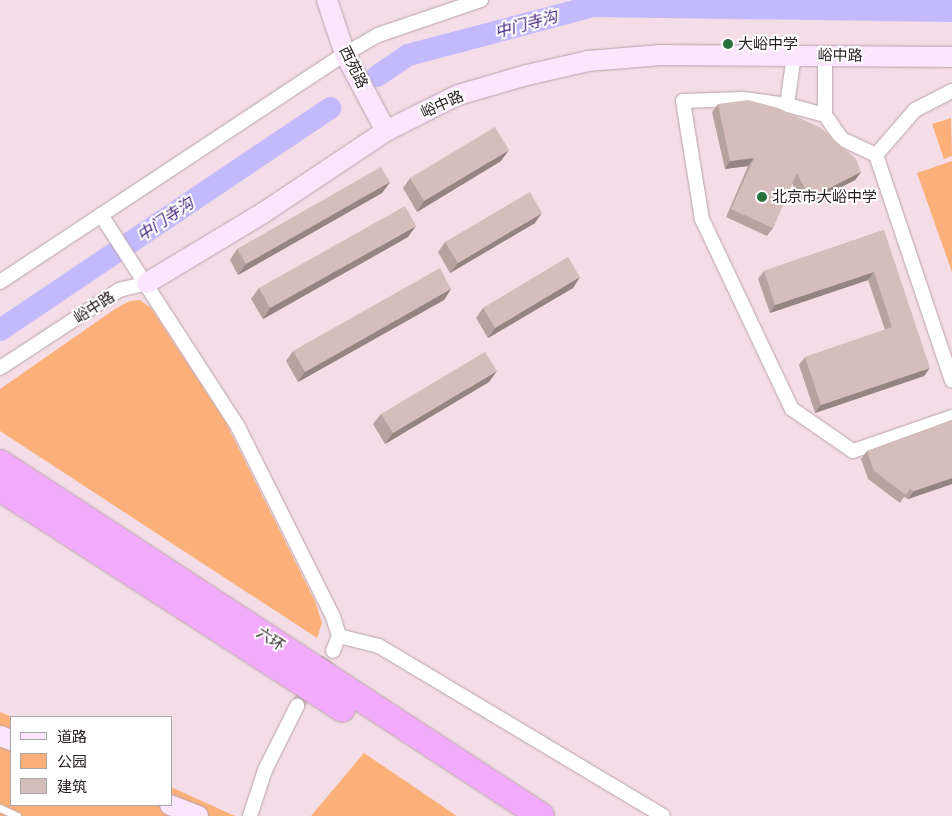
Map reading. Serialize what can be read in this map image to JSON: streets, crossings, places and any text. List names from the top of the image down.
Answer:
{
  "streets": {
    "highway": ["六环"],
    "main road": ["峪中路", "西苑路"]
  },
  "crossings": [
    ["峪中路", "西苑路"]
  ],
  "water": ["中门寺沟"],
  "places": ["大峪中学", "北京市大峪中学"],
  "legend": ["道路", "公园", "建筑"]
}
